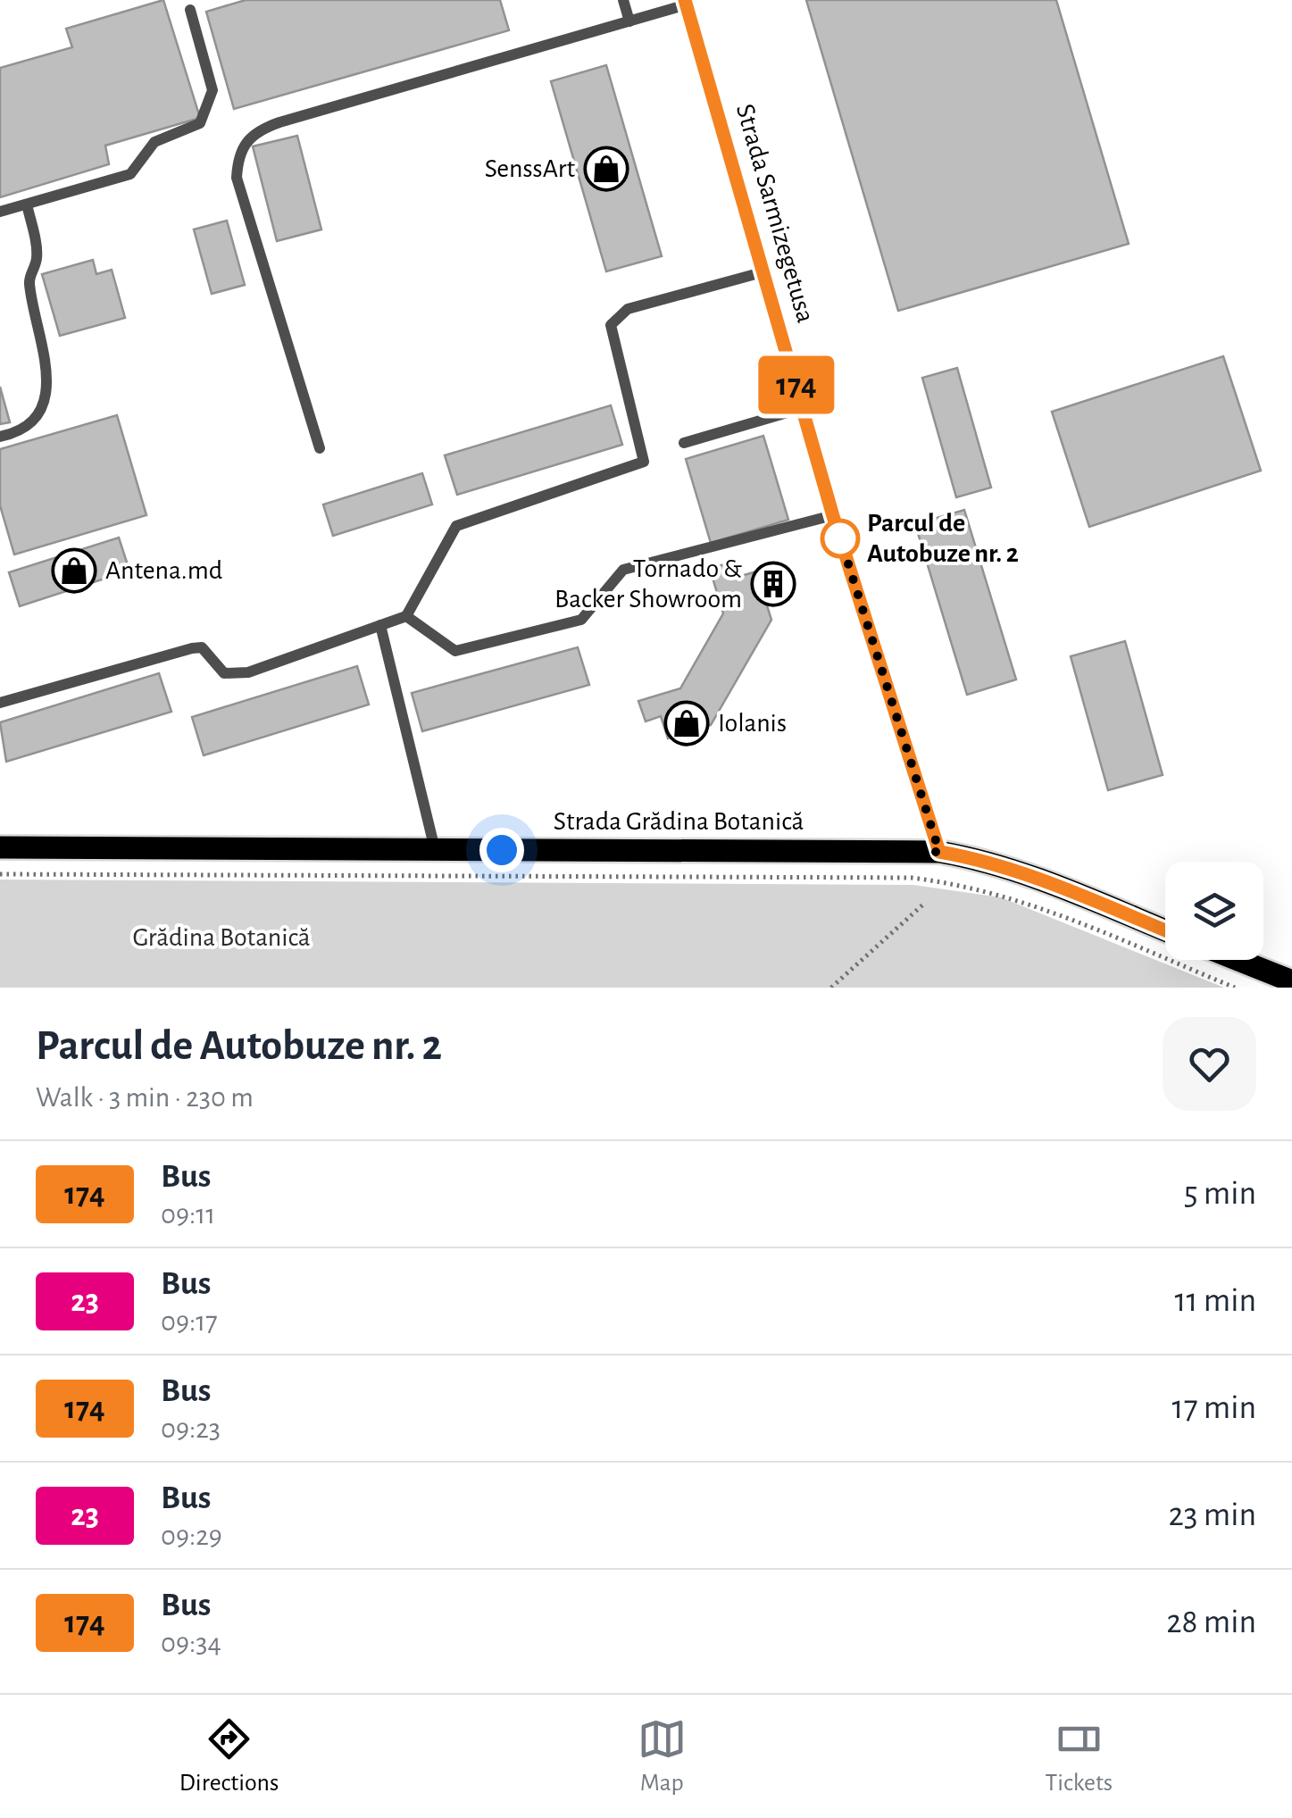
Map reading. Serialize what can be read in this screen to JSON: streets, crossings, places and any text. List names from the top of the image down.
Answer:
{
  "streets": {
    "main road": ["Strada Sarmizegetusa", "Strada Grădina Botanică"]
  },
  "crossings": [
    ["Strada Sarmizegetusa", "Strada Grădina Botanică"]
  ],
  "parks": ["Grădina Botanică"],
  "places": {
    "shop": ["SenssArt", "Antena.md", "Iolanis"],
    "other": ["Parcul de Autobuze nr. 2"],
    "building": ["Tornado & Backer Showroom"]
  },
  "lines": ["bus line 174"],
  "page": {
    "on_map": "174",
    "heading": ["Parcul de Autobuze nr. 2", "Walk · 3 min · 230 m"],
    "list": [
      {
        "mark": "174",
        "name": "Bus",
        "note": "09:11",
        "value": "5 min"
      },
      {
        "mark": "23",
        "name": "Bus",
        "note": "09:17",
        "value": "11 min"
      },
      {
        "mark": "174",
        "name": "Bus",
        "note": "09:23",
        "value": "17 min"
      },
      {
        "mark": "23",
        "name": "Bus",
        "note": "09:29",
        "value": "23 min"
      },
      {
        "mark": "174",
        "name": "Bus",
        "note": "09:34",
        "value": "28 min"
      }
    ],
    "tabs": ["Directions", "Map", "Tickets"]
  }
}
